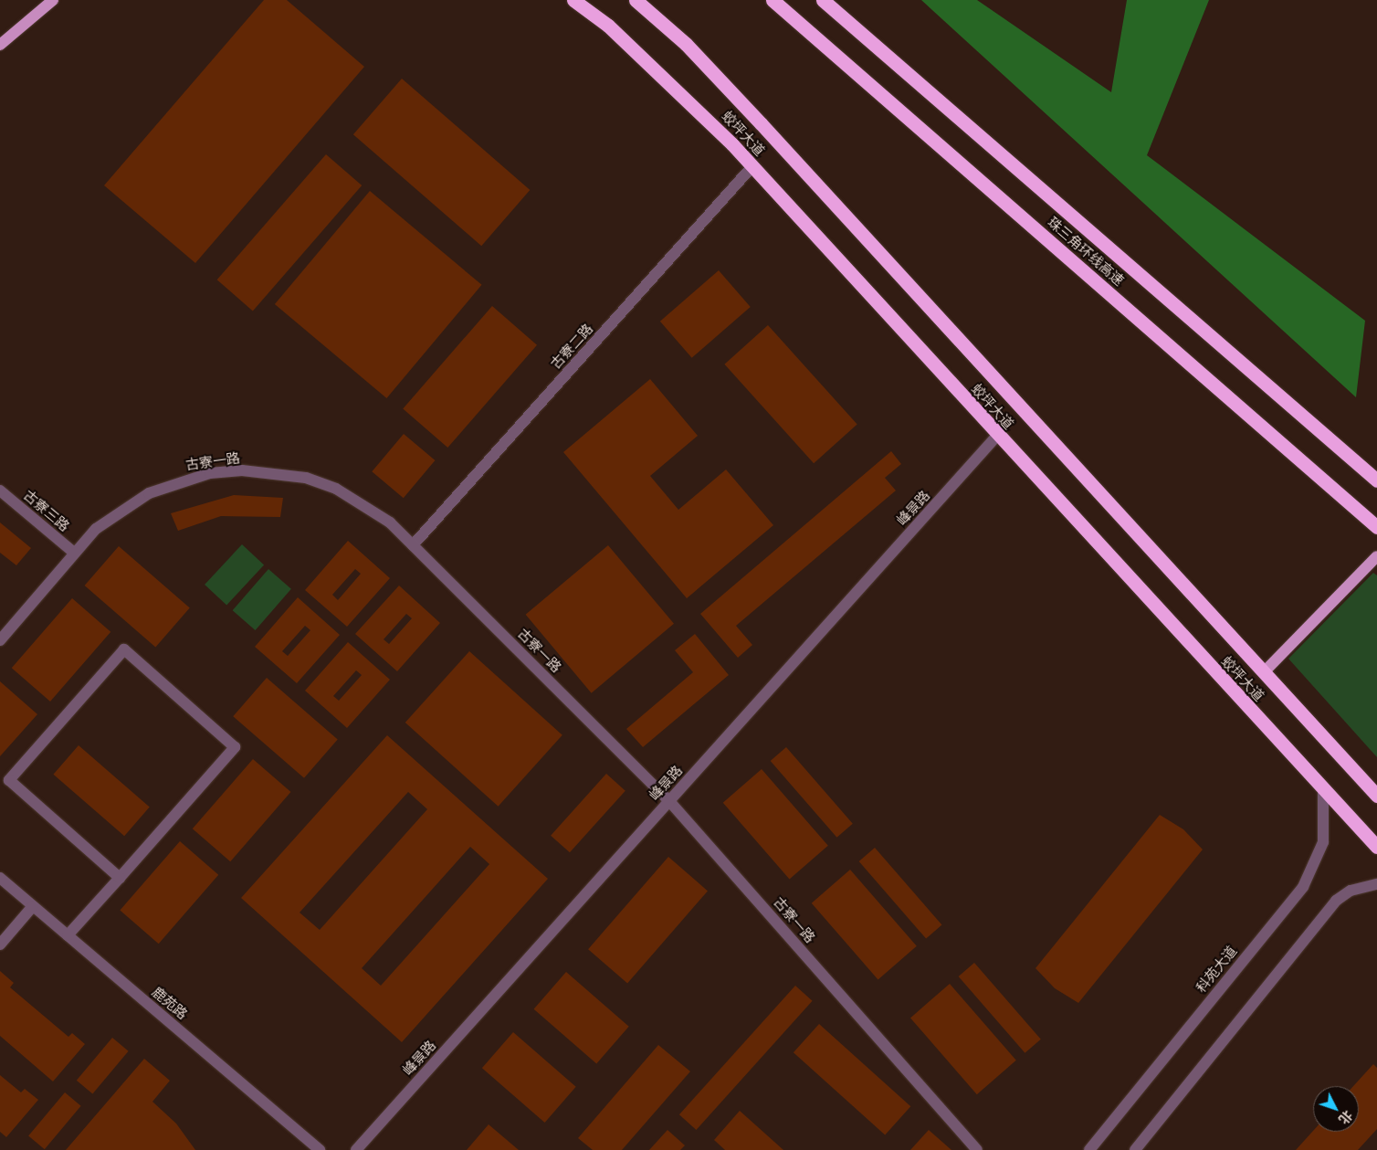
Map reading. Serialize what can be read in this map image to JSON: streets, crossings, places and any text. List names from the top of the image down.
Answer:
{
  "streets": {
    "highway": ["蛟坪大道", "珠三角环线高速"],
    "street": [
      "古寮二路",
      "古寮一路",
      "峰景路",
      "古寮三路",
      "科苑大道",
      "鹿苑路"
    ]
  },
  "crossings": [
    ["蛟坪大道", "古寮二路"],
    ["蛟坪大道", "峰景路"],
    ["蛟坪大道", "科苑大道"],
    ["古寮二路", "古寮一路"],
    ["古寮一路", "峰景路"],
    ["古寮一路", "古寮三路"]
  ],
  "north": "bottom right"
}
